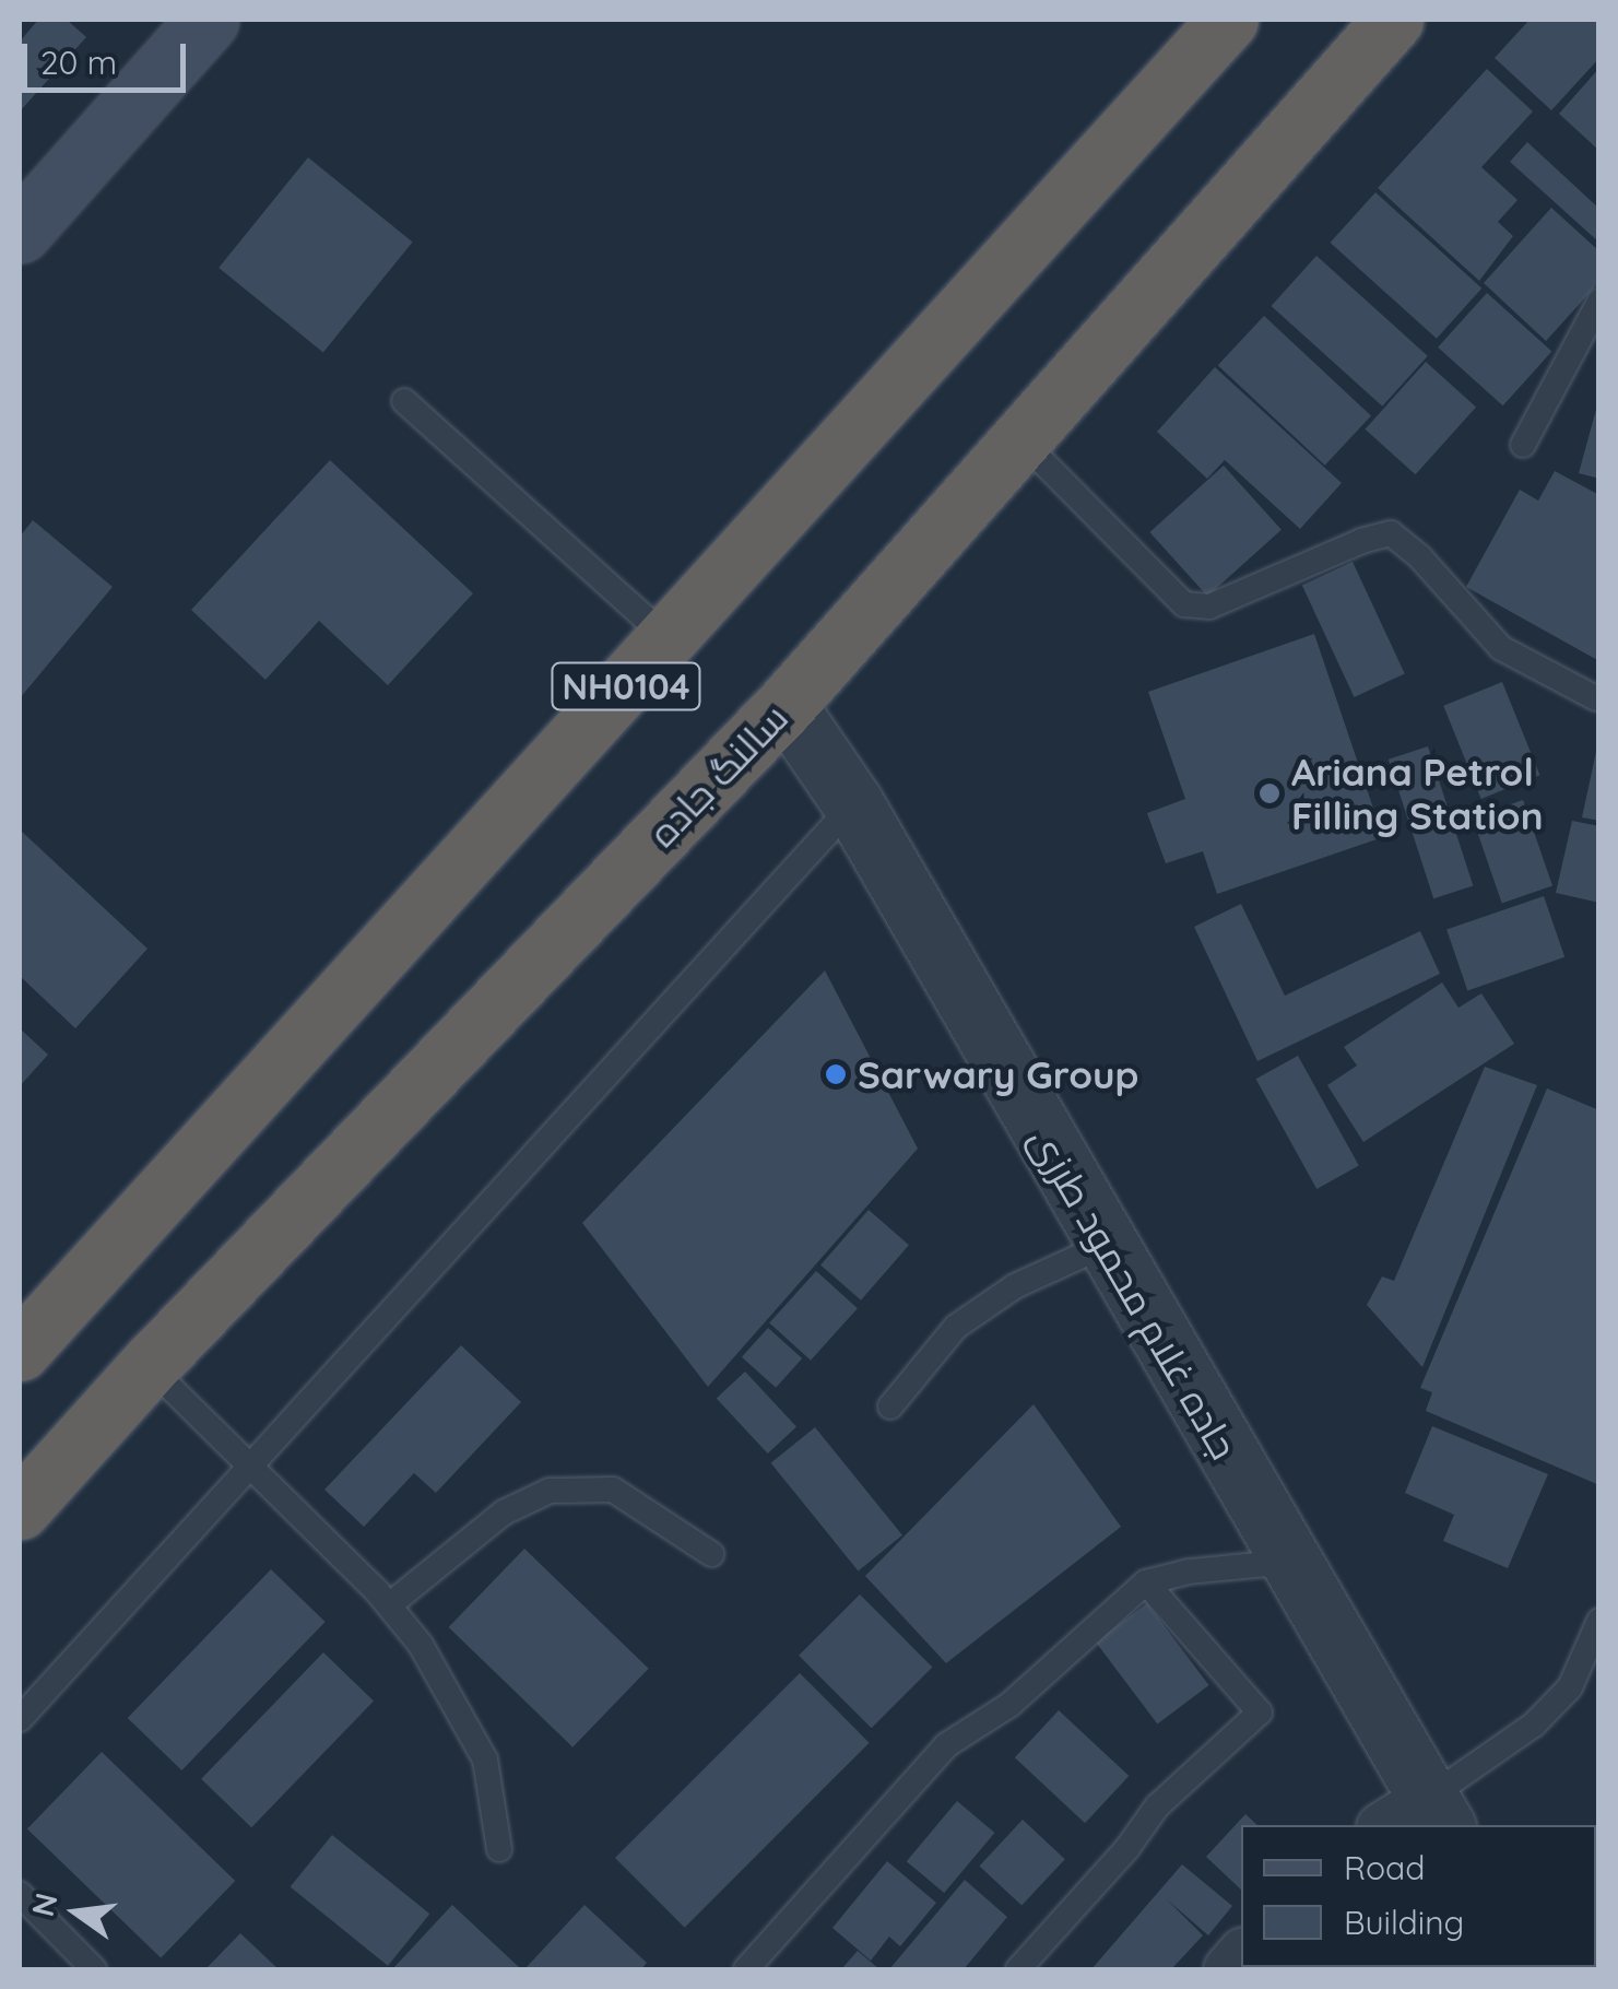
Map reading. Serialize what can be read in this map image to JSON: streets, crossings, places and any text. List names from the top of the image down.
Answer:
{
  "streets": {
    "highway": ["NH0104", "سالنگ جاده"],
    "street": ["جاده غلام‌ محمود طرزی"]
  },
  "crossings": [
    ["سالنگ جاده", "جاده غلام‌ محمود طرزی"]
  ],
  "places": ["Ariana Petrol Filling Station", "Sarwary Group"],
  "legend": ["Road", "Building"],
  "scale_bar": "20 m",
  "north": "left"
}
